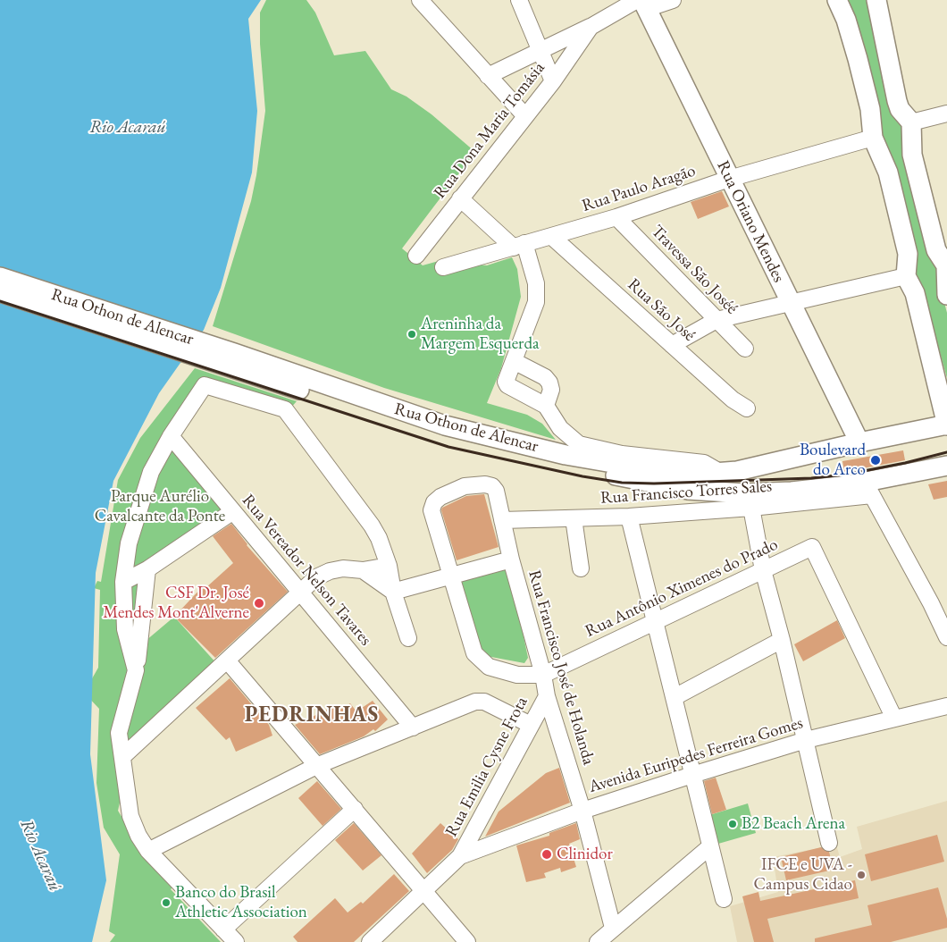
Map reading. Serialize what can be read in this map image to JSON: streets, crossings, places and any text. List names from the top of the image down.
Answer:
{
  "streets": {
    "main road": ["Rua Oriano Mendes", "Rua Othon de Alencar"],
    "street": [
      "Rua Dona Maria Tomásia",
      "Rua Paulo Aragão",
      "Travessa São Joséé",
      "Rua São José",
      "Rua Francisco Torres Sales",
      "Rua Vereador Nelson Tavares",
      "Rua Antônio Ximenes do Prado",
      "Rua Francisco José de Holanda",
      "Avenida Euripedes Ferreira Gomes",
      "Rua Emilia Cysne Frota"
    ]
  },
  "crossings": [
    ["Rua Dona Maria Tomásia", "Rua Oriano Mendes"],
    ["Rua Paulo Aragão", "Rua Oriano Mendes"],
    ["Rua Paulo Aragão", "Travessa São Joséé"],
    ["Rua Paulo Aragão", "Rua São José"],
    ["Rua Oriano Mendes", "Rua Othon de Alencar"],
    ["Rua Othon de Alencar", "Rua Francisco Torres Sales"],
    ["Rua Francisco Torres Sales", "Rua Francisco José de Holanda"],
    ["Rua Antônio Ximenes do Prado", "Rua Francisco José de Holanda"],
    ["Rua Antônio Ximenes do Prado", "Avenida Euripedes Ferreira Gomes"],
    ["Rua Francisco José de Holanda", "Avenida Euripedes Ferreira Gomes"],
    ["Rua Francisco José de Holanda", "Rua Emilia Cysne Frota"],
    ["Avenida Euripedes Ferreira Gomes", "Rua Emilia Cysne Frota"]
  ],
  "districts": ["PEDRINHAS"],
  "water": ["Rio Acaraú"],
  "parks": ["Parque Aurélio Cavalcante da Ponte"],
  "places": [
    "Areninha da Margem Esquerda",
    "Boulevard do Arco",
    "CSF Dr. José Mendes Mont'Alverne",
    "B2 Beach Arena",
    "Clinidor",
    "IFCE e UVA - Campus Cidao",
    "Banco do Brasil Athletic Association"
  ]
}
